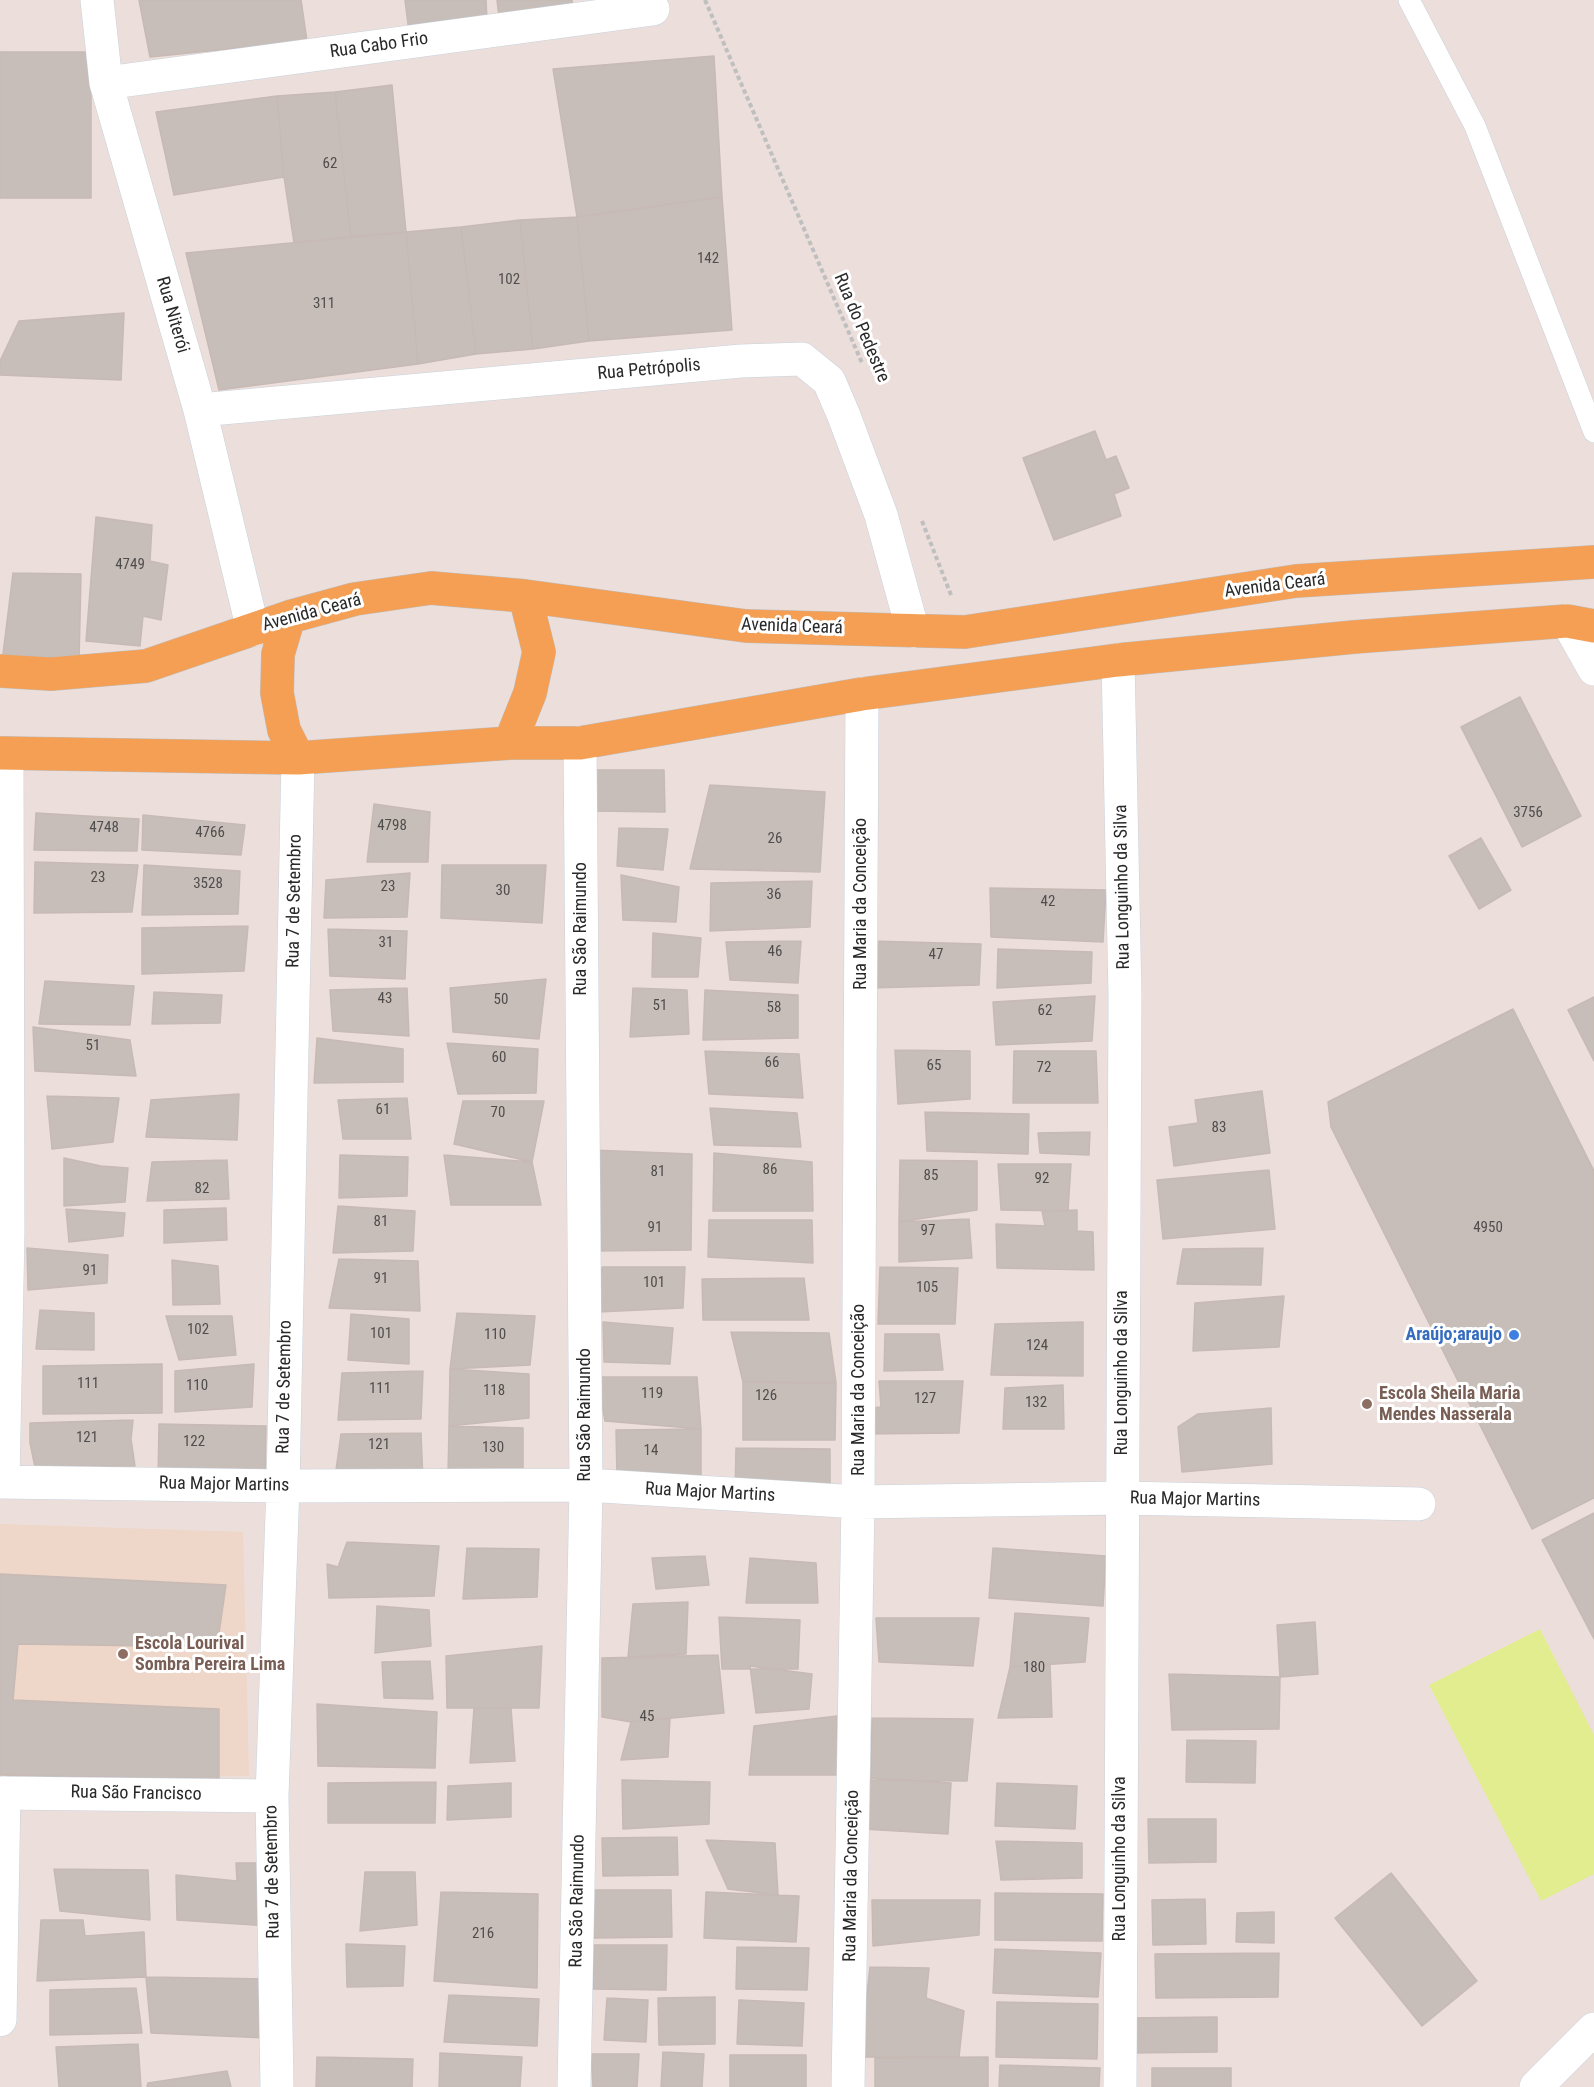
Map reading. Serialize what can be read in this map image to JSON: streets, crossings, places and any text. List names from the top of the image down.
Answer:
{
  "streets": {
    "main road": ["Avenida Ceará"],
    "street": [
      "Rua Cabo Frio",
      "Rua Niterói",
      "Rua Petrópolis",
      "Rua Longuinho da Silva",
      "Rua 7 de Setembro",
      "Rua Maria da Conceição",
      "Rua São Raimundo",
      "Rua Major Martins",
      "Rua São Francisco"
    ],
    "path": ["Rua do Pedestre"]
  },
  "crossings": [
    ["Rua Cabo Frio", "Rua Niterói"],
    ["Rua Niterói", "Rua Petrópolis"],
    ["Rua Niterói", "Avenida Ceará"],
    ["Rua Petrópolis", "Avenida Ceará"],
    ["Rua Longuinho da Silva", "Rua Major Martins"],
    ["Rua 7 de Setembro", "Rua Major Martins"],
    ["Rua 7 de Setembro", "Rua São Francisco"],
    ["Rua Maria da Conceição", "Rua Major Martins"],
    ["Rua São Raimundo", "Rua Major Martins"]
  ],
  "places": ["Araújo;araujo", "Escola Sheila Maria Mendes Nasserala", "Escola Lourival Sombra Pereira Lima"],
  "house_numbers": [
    "62",
    "142",
    "102",
    "311",
    "4749",
    "3756",
    "4798",
    "4748",
    "4766",
    "26",
    "23",
    "3528",
    "23",
    "30",
    "36",
    "42",
    "31",
    "46",
    "47",
    "43",
    "50",
    "51",
    "58",
    "62",
    "51",
    "60",
    "66",
    "65",
    "72",
    "61",
    "70",
    "83",
    "86",
    "81",
    "85",
    "92",
    "82",
    "81",
    "91",
    "4950",
    "97",
    "91",
    "91",
    "101",
    "105",
    "102",
    "101",
    "110",
    "124",
    "111",
    "110",
    "111",
    "118",
    "119",
    "126",
    "127",
    "132",
    "121",
    "122",
    "121",
    "130",
    "14",
    "180",
    "45",
    "216"
  ]
}
